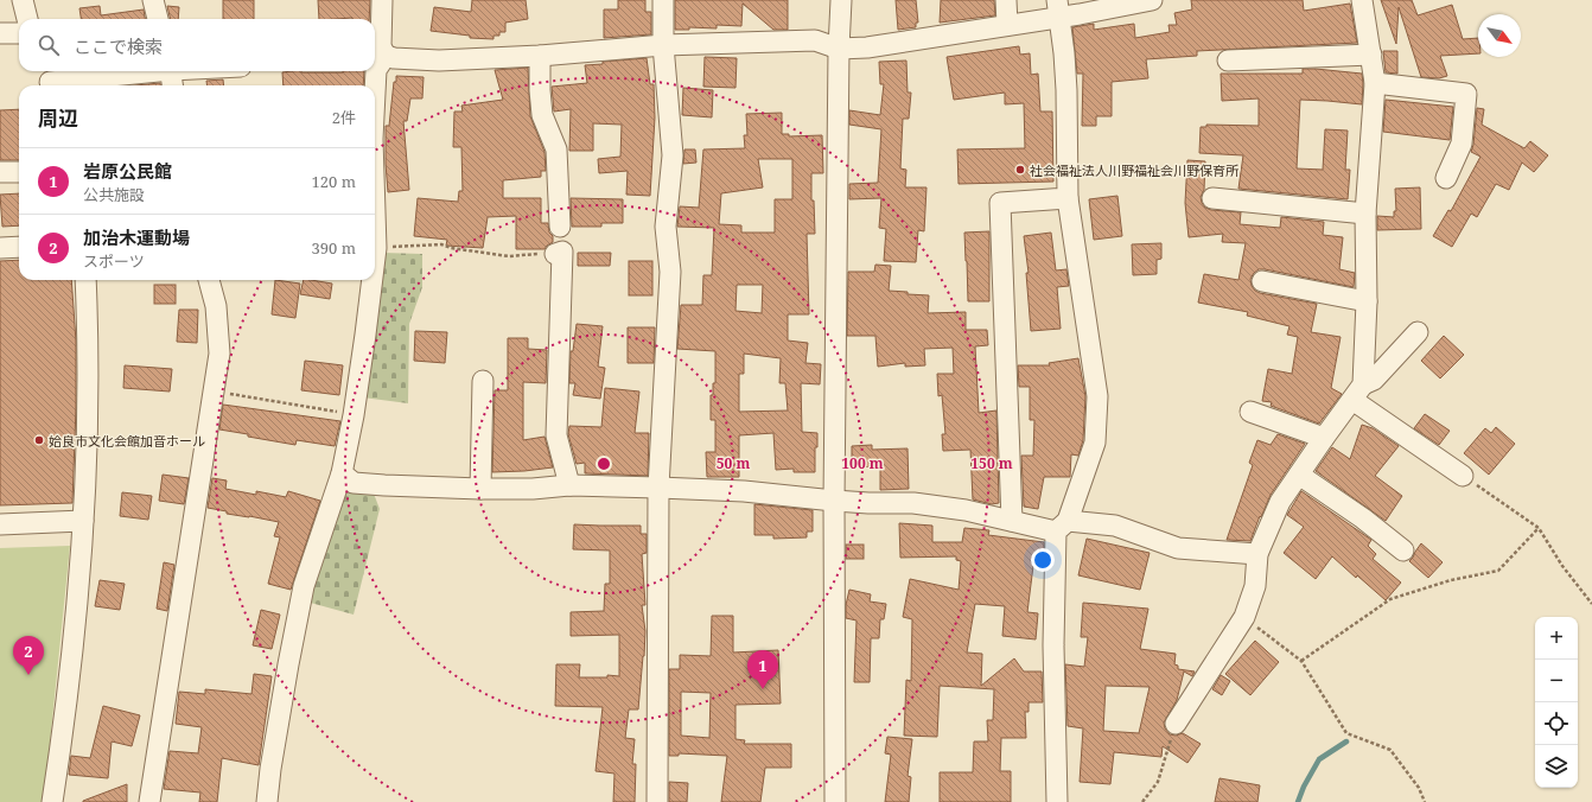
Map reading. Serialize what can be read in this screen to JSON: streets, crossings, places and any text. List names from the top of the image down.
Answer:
{
  "places": ["社会福祉法人川野福祉会川野保育所", "姶良市文化会館加音ホール"],
  "north": "bottom right",
  "page": {
    "search": "ここで検索",
    "heading": ["周辺", "2件"],
    "list": [
      {
        "mark": "1",
        "name": "岩原公民館",
        "note": "公共施設",
        "value": "120 m"
      },
      {
        "mark": "2",
        "name": "加治木運動場",
        "note": "スポーツ",
        "value": "390 m"
      }
    ],
    "map_buttons": ["+", "−"],
    "pins": ["2", "1"]
  },
  "rings": ["50 m", "100 m", "150 m"]
}
